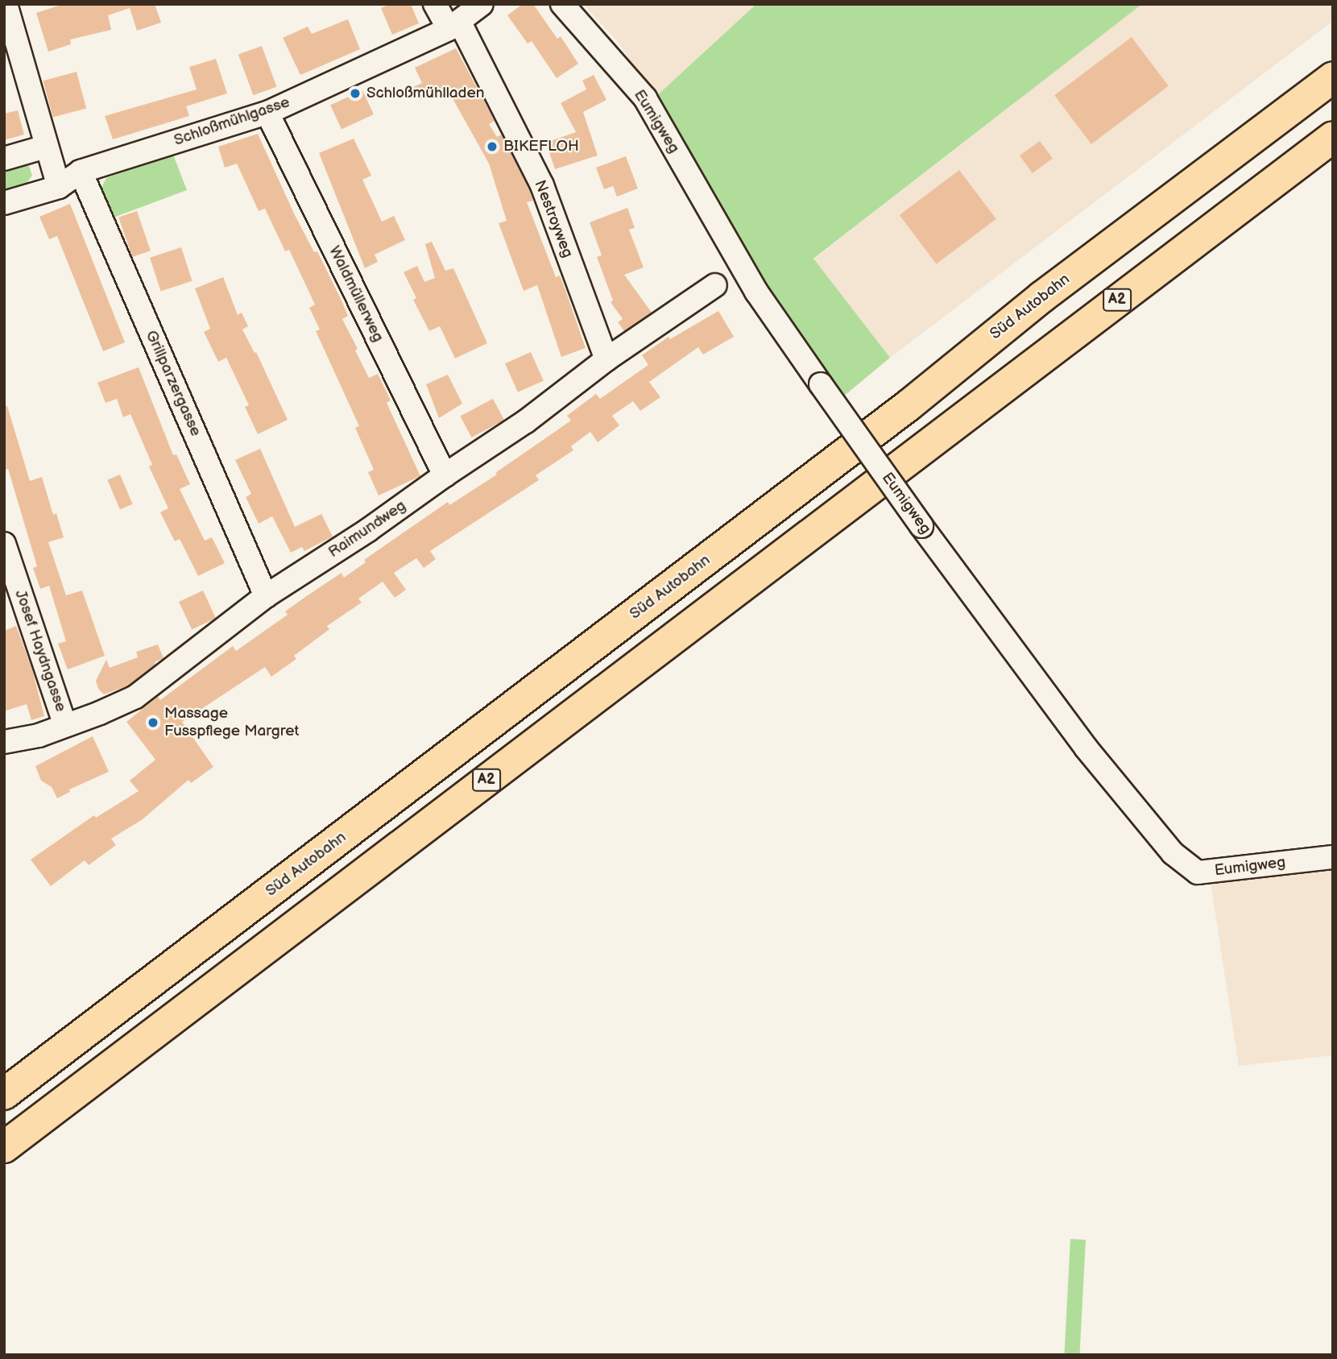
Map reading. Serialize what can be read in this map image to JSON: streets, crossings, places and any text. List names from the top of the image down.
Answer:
{
  "streets": {
    "highway": ["A2", "Süd Autobahn"],
    "street": [
      "Schloßmühlgasse",
      "Eumigweg",
      "Nestroyweg",
      "Waldmüllerweg",
      "Grillparzergasse",
      "Raimundweg",
      "Josef Haydngasse"
    ]
  },
  "crossings": [
    ["Schloßmühlgasse", "Nestroyweg"],
    ["Schloßmühlgasse", "Waldmüllerweg"],
    ["Schloßmühlgasse", "Grillparzergasse"],
    ["Nestroyweg", "Raimundweg"],
    ["Waldmüllerweg", "Raimundweg"],
    ["Grillparzergasse", "Raimundweg"],
    ["Raimundweg", "Josef Haydngasse"]
  ],
  "places": ["Schloßmühlladen", "BIKEFLOH", "Massage Fusspflege Margret"]
}
